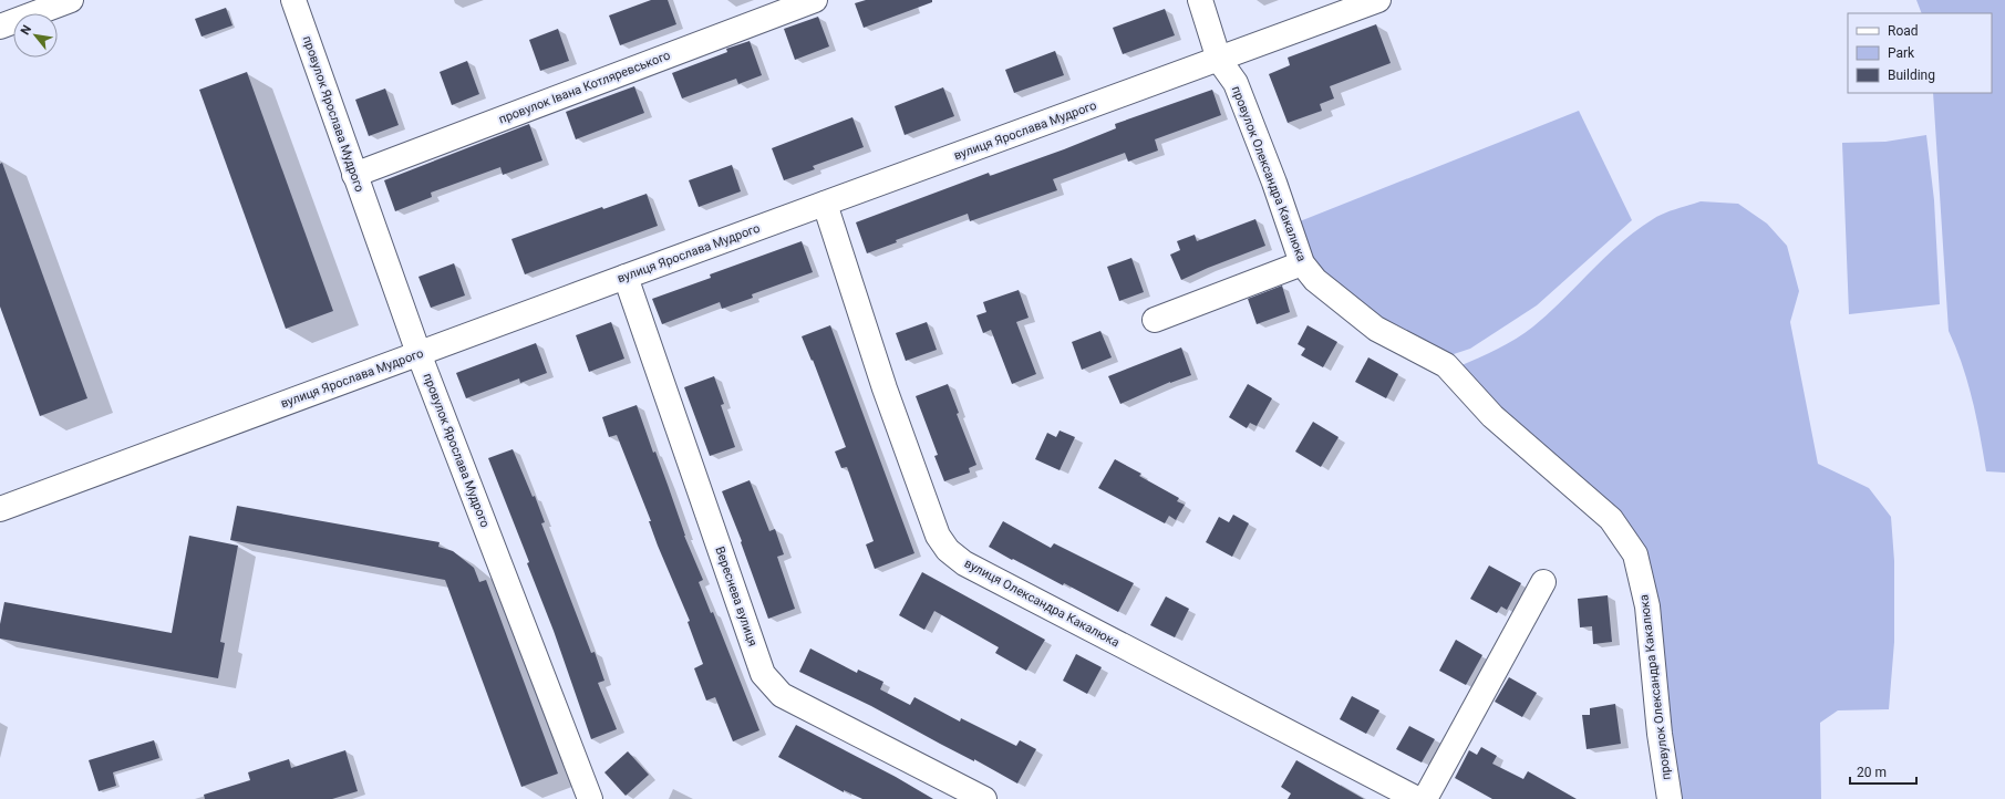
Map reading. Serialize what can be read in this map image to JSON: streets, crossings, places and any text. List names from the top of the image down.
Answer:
{
  "streets": {
    "street": [
      "провулок Івана Котляревського",
      "провулок Ярослава Мудрого",
      "вулиця Ярослава Мудрого",
      "провулок Олександра Какалюка",
      "Вереснева вулиця",
      "вулиця Олександра Какалюка"
    ]
  },
  "crossings": [
    ["провулок Івана Котляревського", "провулок Ярослава Мудрого"],
    ["провулок Ярослава Мудрого", "вулиця Ярослава Мудрого"],
    ["вулиця Ярослава Мудрого", "провулок Олександра Какалюка"],
    ["вулиця Ярослава Мудрого", "Вереснева вулиця"],
    ["вулиця Ярослава Мудрого", "вулиця Олександра Какалюка"]
  ],
  "legend": ["Road", "Park", "Building"],
  "scale_bar": "20 m",
  "north": "top left"
}
